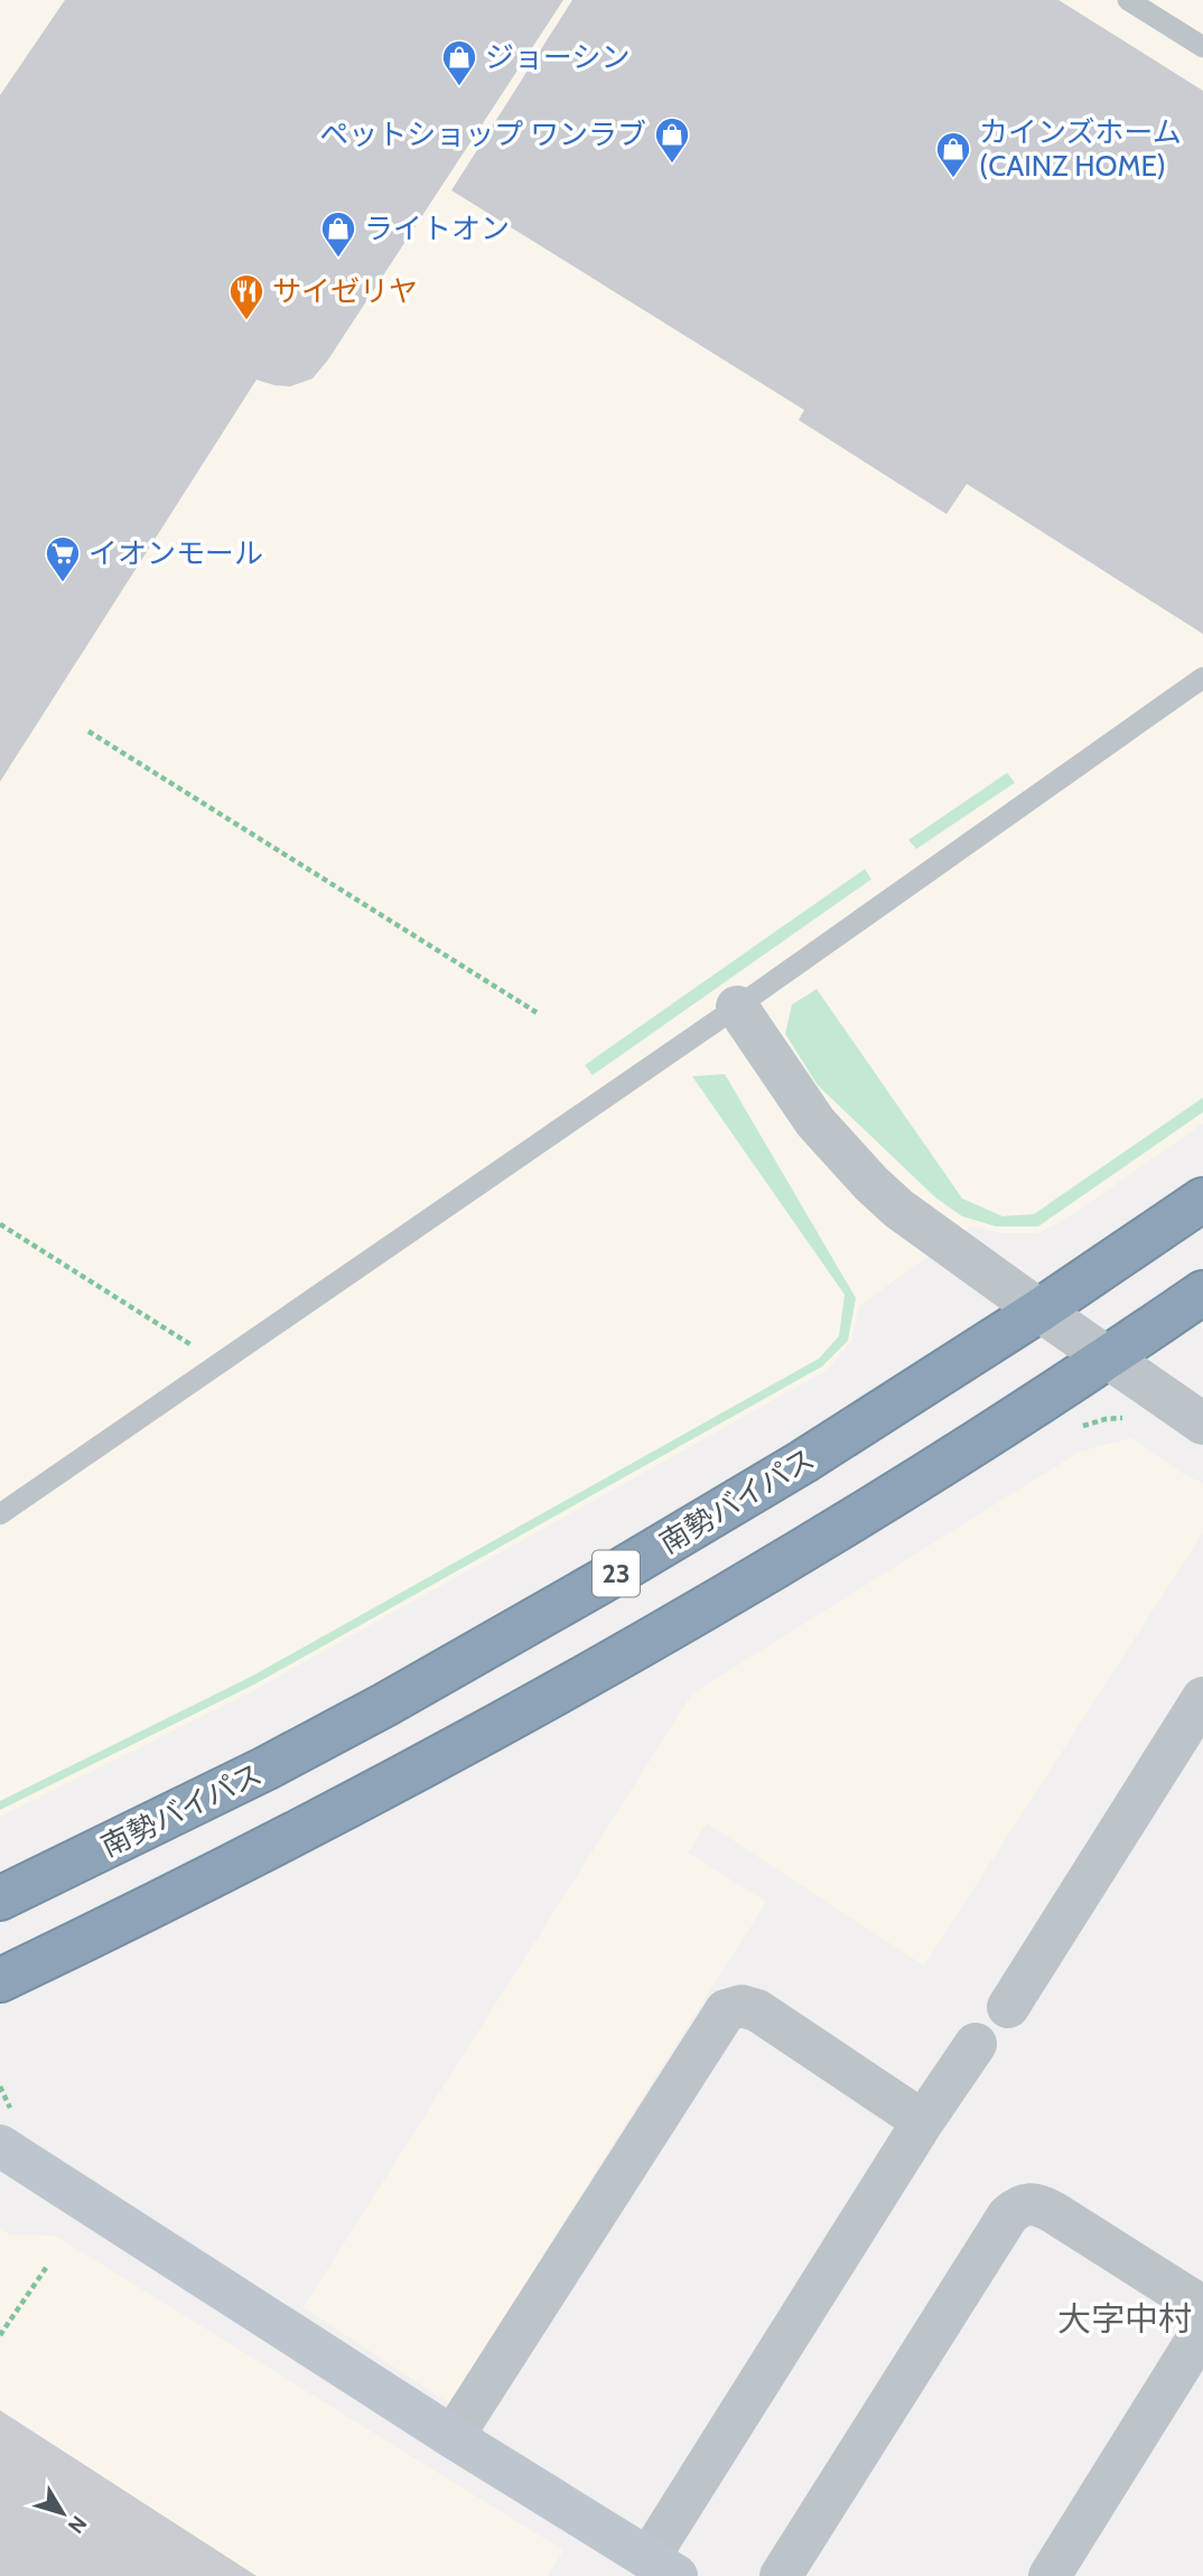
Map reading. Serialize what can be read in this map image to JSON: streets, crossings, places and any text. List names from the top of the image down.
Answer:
{
  "streets": {
    "highway": ["南勢バイパス", "23"]
  },
  "districts": ["大字中村"],
  "places": {
    "shop": [
      "ジョーシン",
      "ペットショップ ワンラブ",
      "カインズホーム (CAINZ HOME)",
      "ライトオン"
    ],
    "restaurant": ["サイゼリヤ"],
    "supermarket": ["イオンモール"]
  },
  "north": "bottom right"
}
